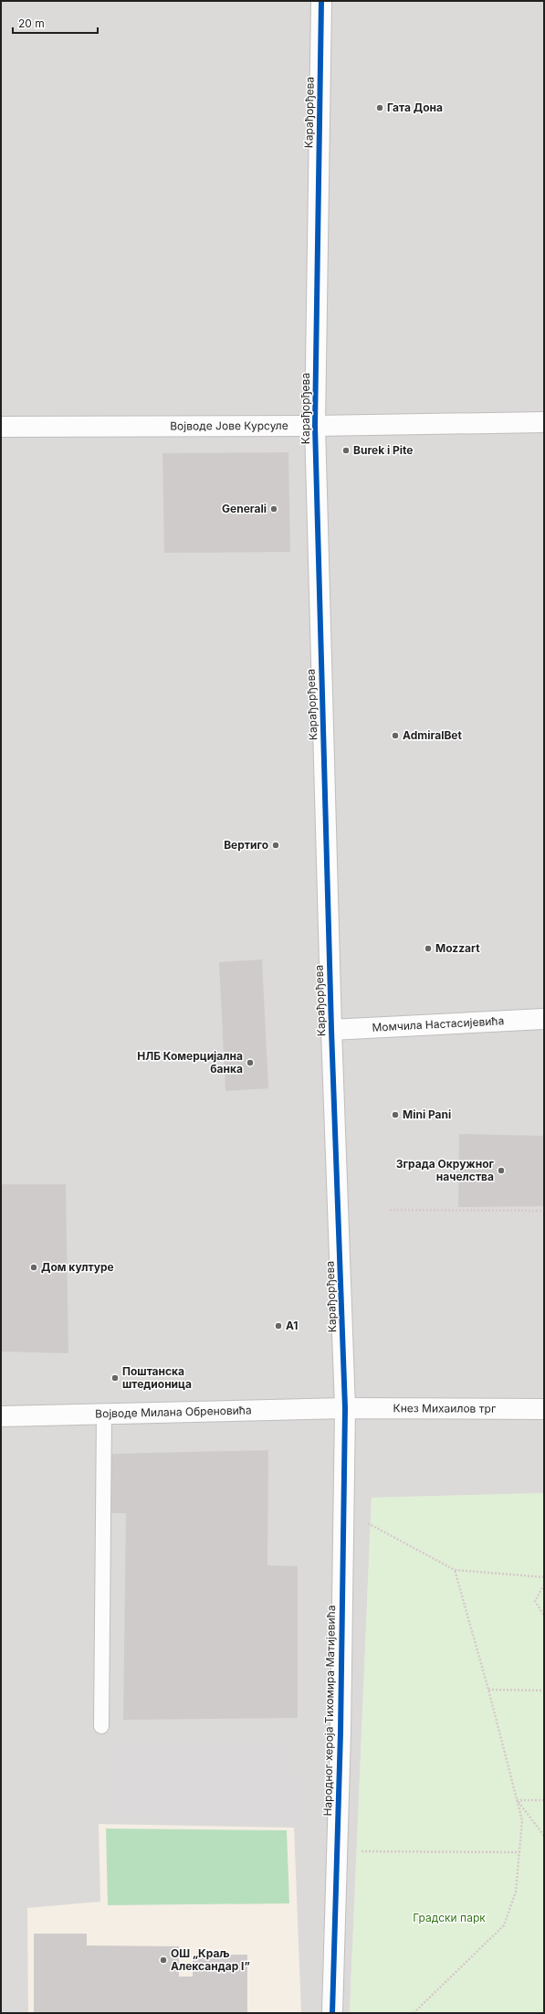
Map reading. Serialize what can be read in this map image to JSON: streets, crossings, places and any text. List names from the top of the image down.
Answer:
{
  "streets": {
    "street": [
      "Карађорђева",
      "Војводе Јове Курсуле",
      "Момчила Настасијевића",
      "Кнез Михаилов трг",
      "Војводе Милана Обреновића",
      "Народног хероја Тихомира Матијевића"
    ]
  },
  "crossings": [
    ["Карађорђева", "Војводе Јове Курсуле"],
    ["Карађорђева", "Момчила Настасијевића"],
    ["Карађорђева", "Кнез Михаилов трг"],
    ["Карађорђева", "Војводе Милана Обреновића"],
    ["Карађорђева", "Народног хероја Тихомира Матијевића"],
    ["Кнез Михаилов трг", "Војводе Милана Обреновића"],
    ["Кнез Михаилов трг", "Народног хероја Тихомира Матијевића"],
    ["Војводе Милана Обреновића", "Народног хероја Тихомира Матијевића"]
  ],
  "parks": ["Градски парк"],
  "places": [
    "Гата Дона",
    "Burek i Pite",
    "Generali",
    "AdmiralBet",
    "Вертиго",
    "Mozzart",
    "НЛБ Комерцијална банка",
    "Mini Pani",
    "Зграда Окружног начелства",
    "Дом културе",
    "A1",
    "Поштанска штедионица",
    "ОШ „Краљ Александар I”"
  ],
  "scale_bar": "20 m"
}
